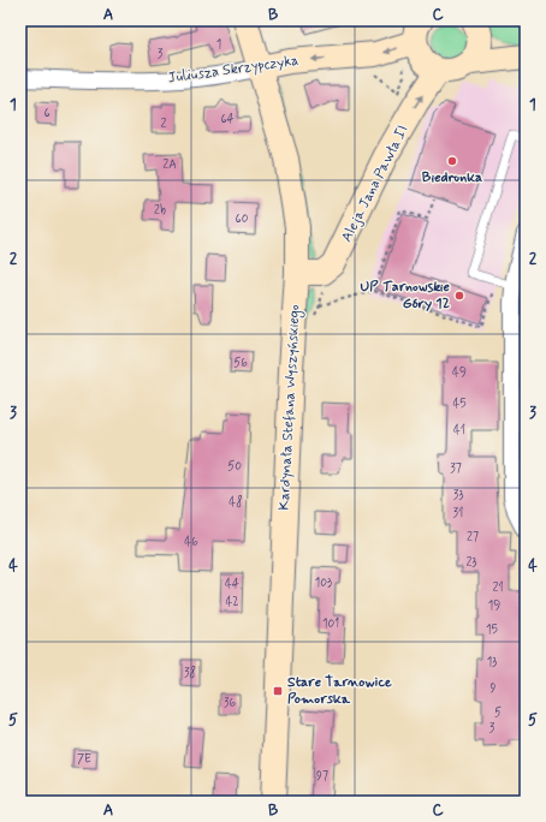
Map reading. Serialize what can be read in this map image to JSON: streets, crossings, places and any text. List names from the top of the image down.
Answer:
{
  "streets": {
    "street": ["Juliusza Skrzypczyka", "Aleja Jana Pawła II", "Kardynała Stefana Wyszyńskiego"]
  },
  "crossings": [
    ["Juliusza Skrzypczyka", "Kardynała Stefana Wyszyńskiego"],
    ["Aleja Jana Pawła II", "Kardynała Stefana Wyszyńskiego"]
  ],
  "one_way": ["Juliusza Skrzypczyka", "Aleja Jana Pawła II"],
  "places": {
    "other": ["Biedronka", "UP Tarnowskie Góry 12"],
    "transit": ["Stare Tarnowice Pomorska"]
  },
  "house_numbers": [
    "1",
    "3",
    "6",
    "64",
    "2",
    "2A",
    "2b",
    "60",
    "56",
    "49",
    "45",
    "41",
    "50",
    "37",
    "33",
    "48",
    "31",
    "27",
    "46",
    "23",
    "103",
    "44",
    "21",
    "42",
    "19",
    "101",
    "15",
    "13",
    "38",
    "9",
    "36",
    "5",
    "3",
    "7E",
    "97"
  ],
  "grid": {
    "columns": ["A", "B", "C"],
    "rows": [
      "1",
      "2",
      "3",
      "4",
      "5"
    ]
  }
}
